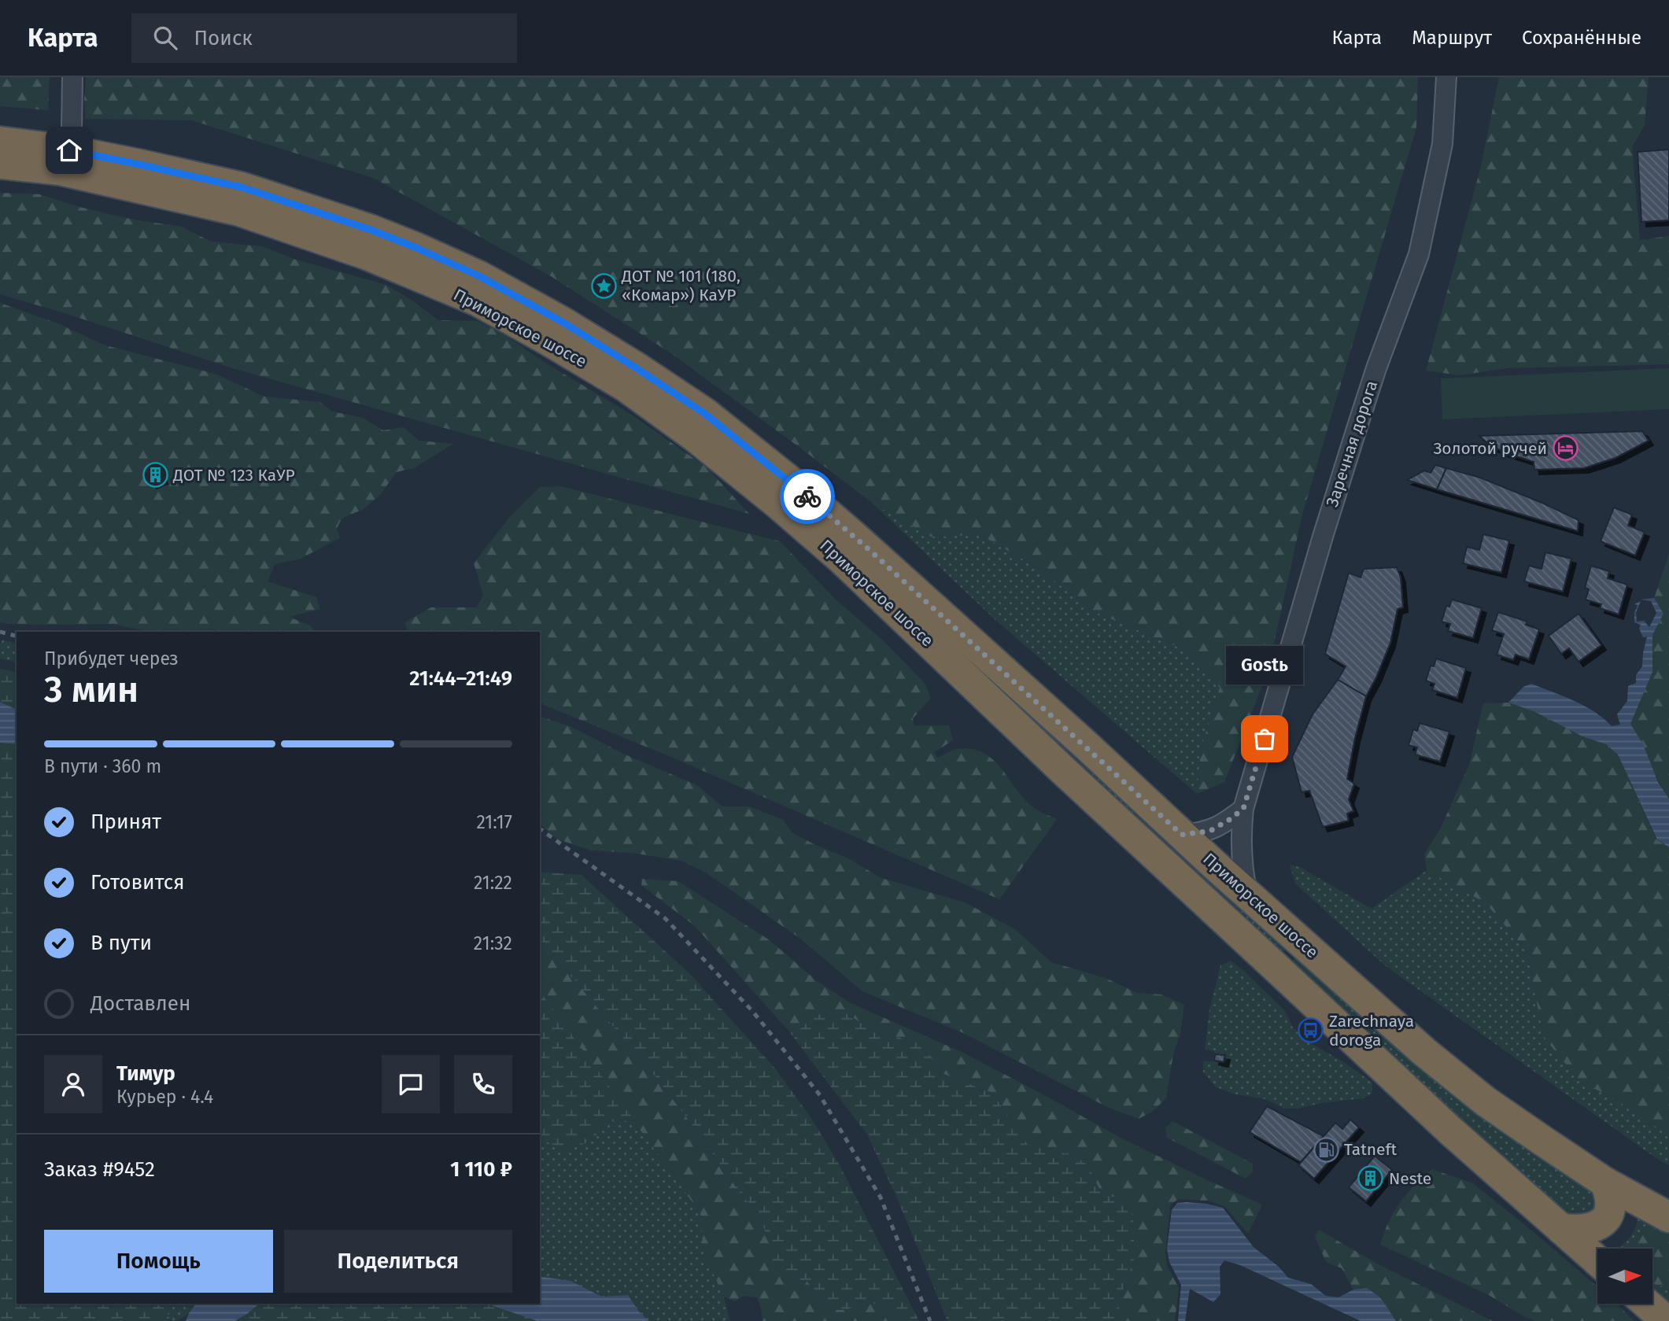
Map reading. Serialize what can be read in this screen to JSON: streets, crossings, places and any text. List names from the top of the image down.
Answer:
{
  "streets": {
    "highway": ["Приморское шоссе"],
    "street": ["Заречная дорога"]
  },
  "crossings": [
    ["Приморское шоссе", "Заречная дорога"]
  ],
  "places": {
    "place": ["ДОТ № 101 (180, «Комар») КаУР"],
    "hotel": ["Золотой ручей"],
    "building": ["ДОТ № 123 КаУР", "Neste"],
    "other": ["Gostь"],
    "bus stop": ["Zarechnaya doroga"],
    "fuel station": ["Tatneft"]
  },
  "north": "right",
  "page": {
    "header": "Карта",
    "search": "Поиск",
    "nav": ["Карта", "Маршрут", "Сохранённые"],
    "heading": ["3 мин", "Прибудет через", "21:44–21:49"],
    "panel": [
      "Тимур",
      "Курьер · 4.4",
      "Заказ #9452",
      "1 110 ₽"
    ],
    "bubble": "Gostь",
    "bar": "В пути · 360 m",
    "list": [
      ["Принят", "21:17"],
      ["Готовится", "21:22"],
      ["В пути", "21:32"],
      "Доставлен"
    ],
    "buttons": ["Помощь", "Поделиться"]
  }
}
